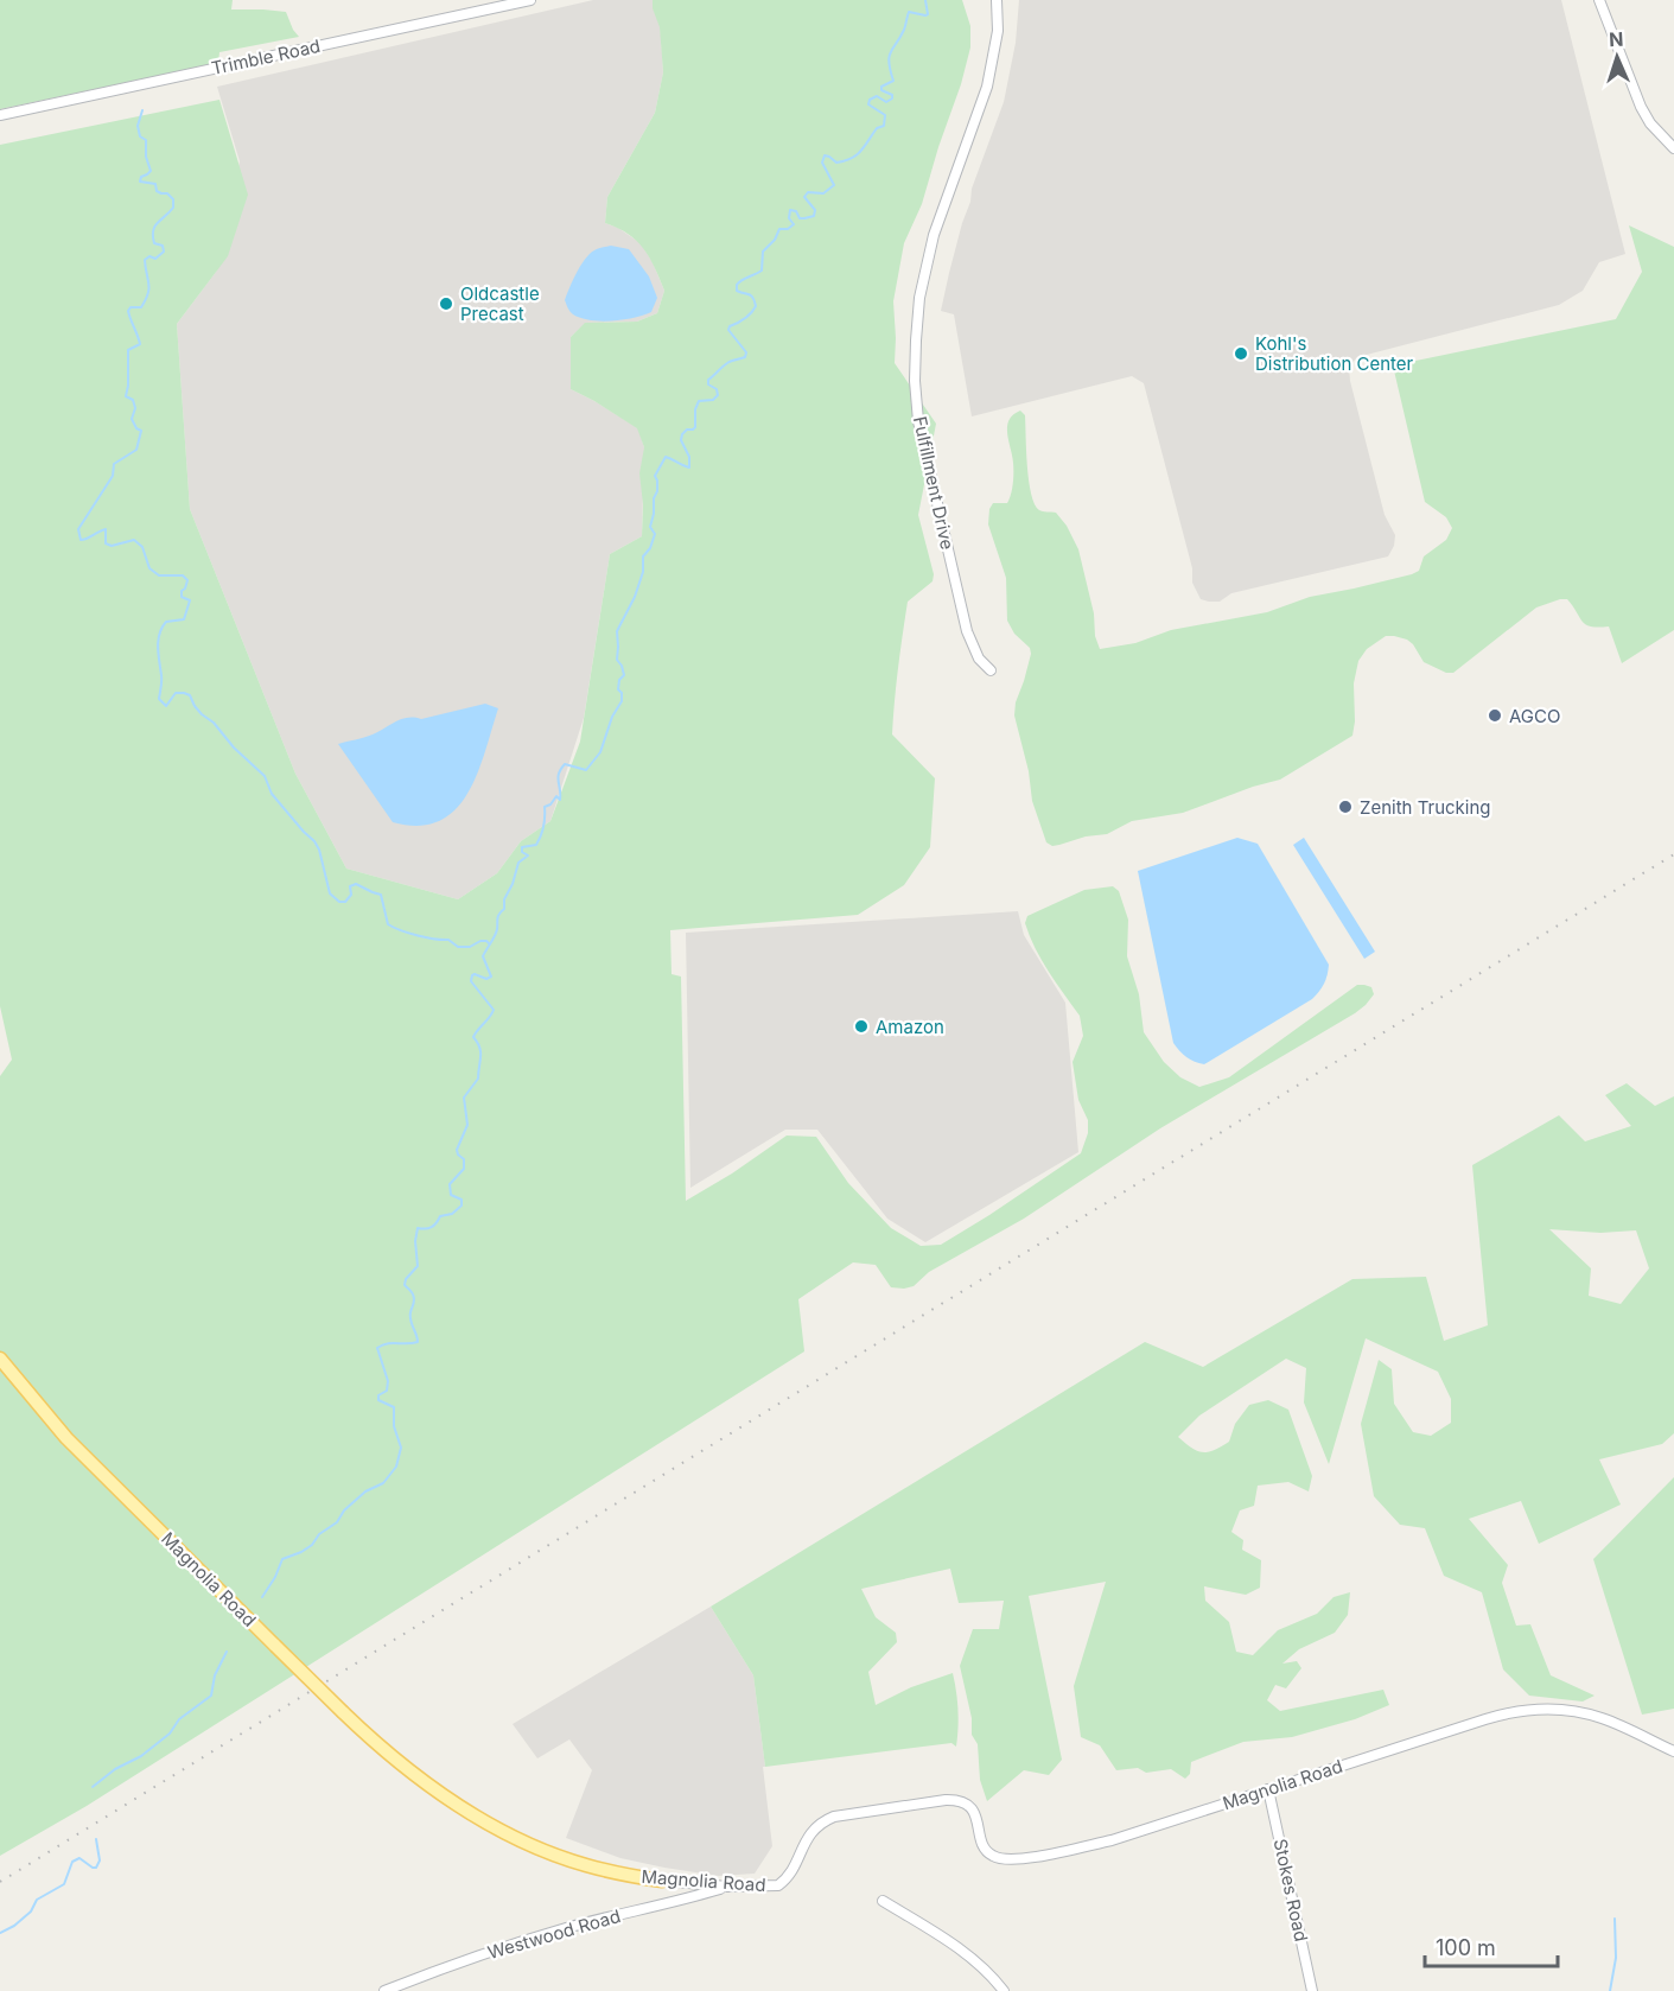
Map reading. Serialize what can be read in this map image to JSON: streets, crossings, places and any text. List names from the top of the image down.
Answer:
{
  "streets": {
    "main road": ["Magnolia Road"],
    "street": [
      "Trimble Road",
      "Fulfillment Drive",
      "Stokes Road",
      "Westwood Road"
    ]
  },
  "crossings": [
    ["Magnolia Road", "Stokes Road"],
    ["Magnolia Road", "Westwood Road"]
  ],
  "places": [
    "Oldcastle Precast",
    "Kohl's Distribution Center",
    "AGCO",
    "Zenith Trucking",
    "Amazon"
  ],
  "scale_bar": "100 m",
  "north": "top"
}
